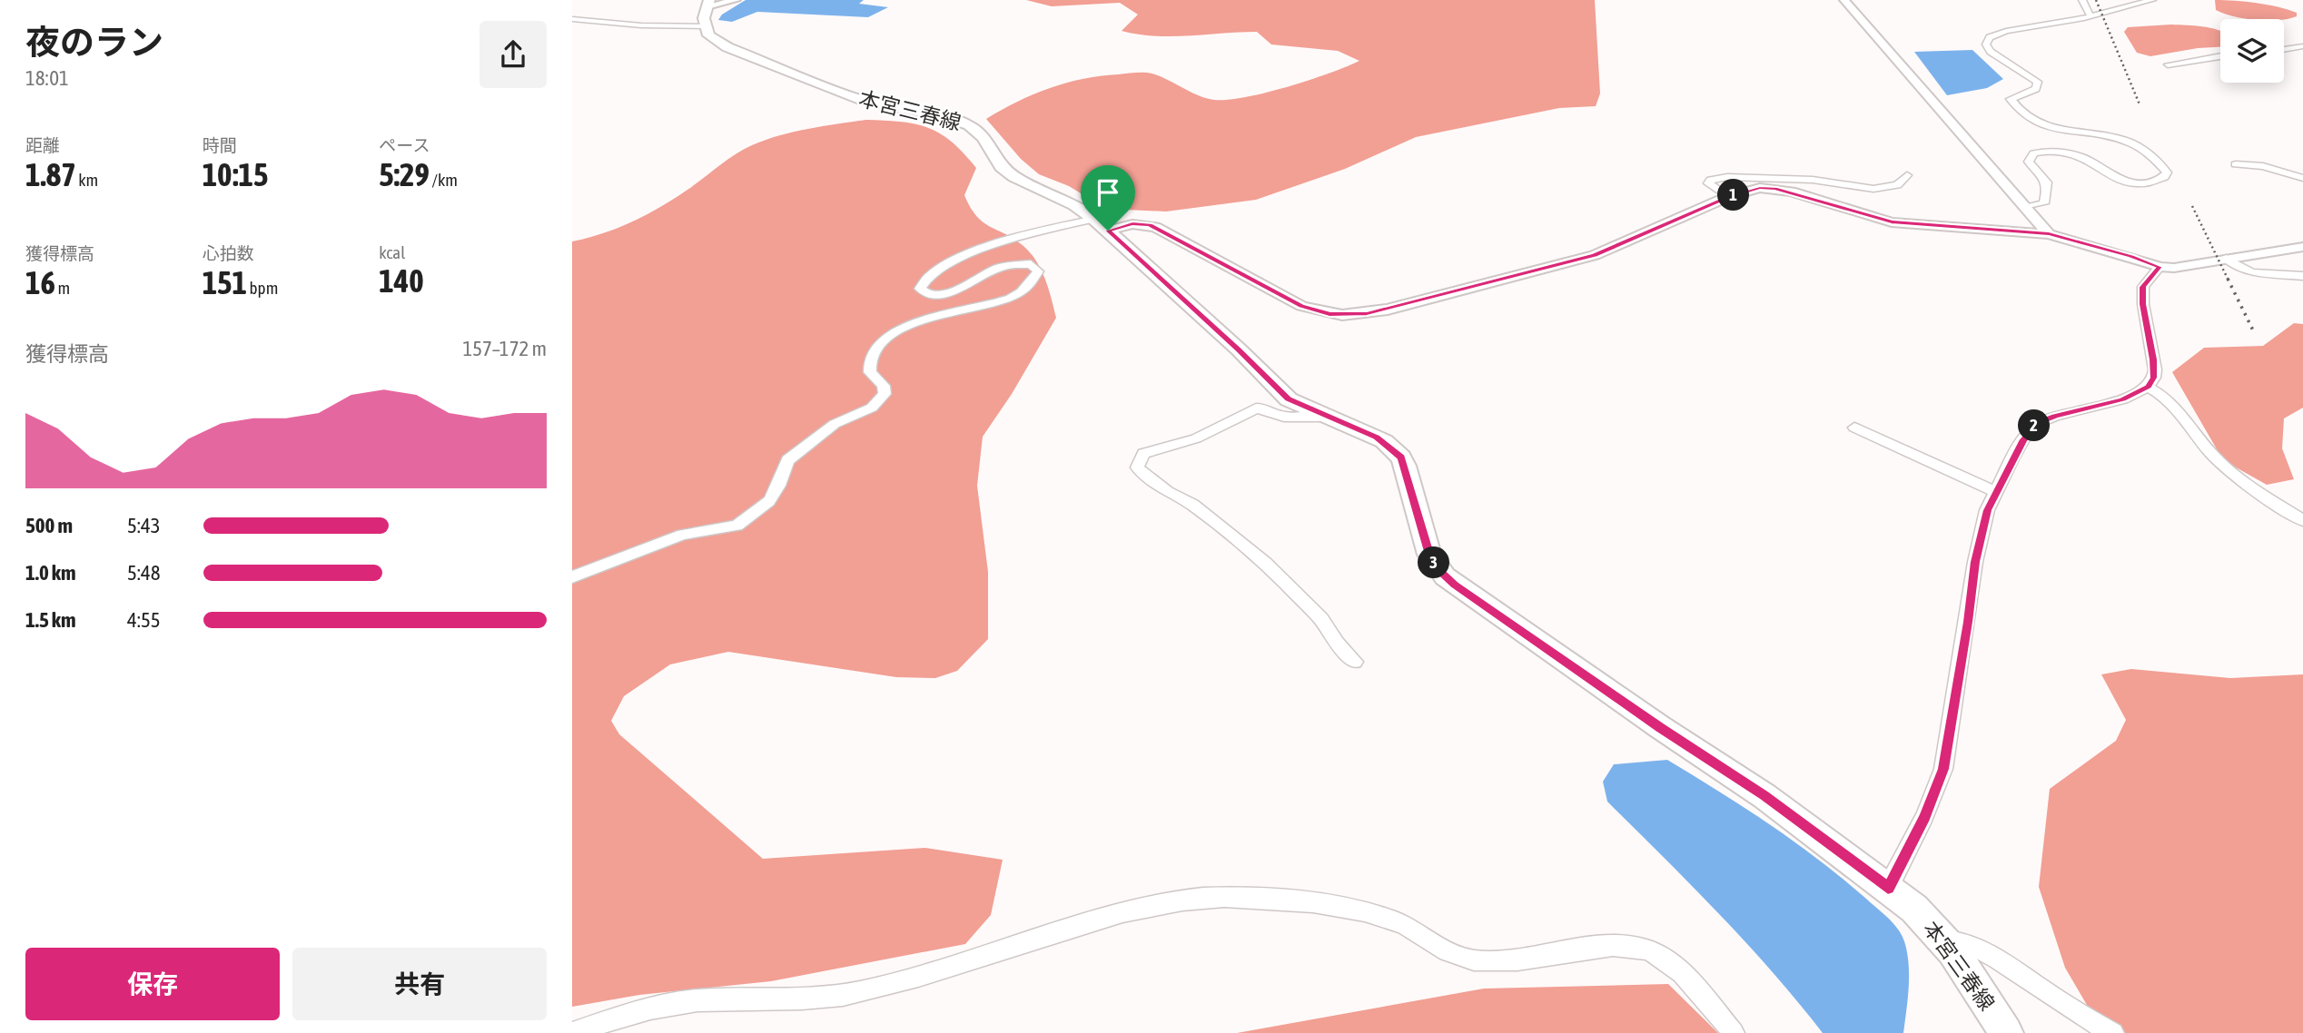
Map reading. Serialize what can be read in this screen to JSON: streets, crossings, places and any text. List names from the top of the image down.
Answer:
{
  "streets": {
    "main road": ["本宮三春線"]
  },
  "page": {
    "heading": ["夜のラン", "18:01"],
    "stats": [
      ["距離", "1.87 km"],
      ["時間", "10:15"],
      ["ペース", "5:29 /km"],
      ["獲得標高", "16 m"],
      ["心拍数", "151 bpm"],
      ["kcal", "140"]
    ],
    "pins": ["1", "2", "3"],
    "chart": ["獲得標高", "157–172 m"],
    "list": [
      {
        "name": "500 m",
        "note": "5:43"
      },
      {
        "name": "1.0 km",
        "note": "5:48"
      },
      {
        "name": "1.5 km",
        "note": "4:55"
      }
    ],
    "buttons": ["保存", "共有"]
  }
}
